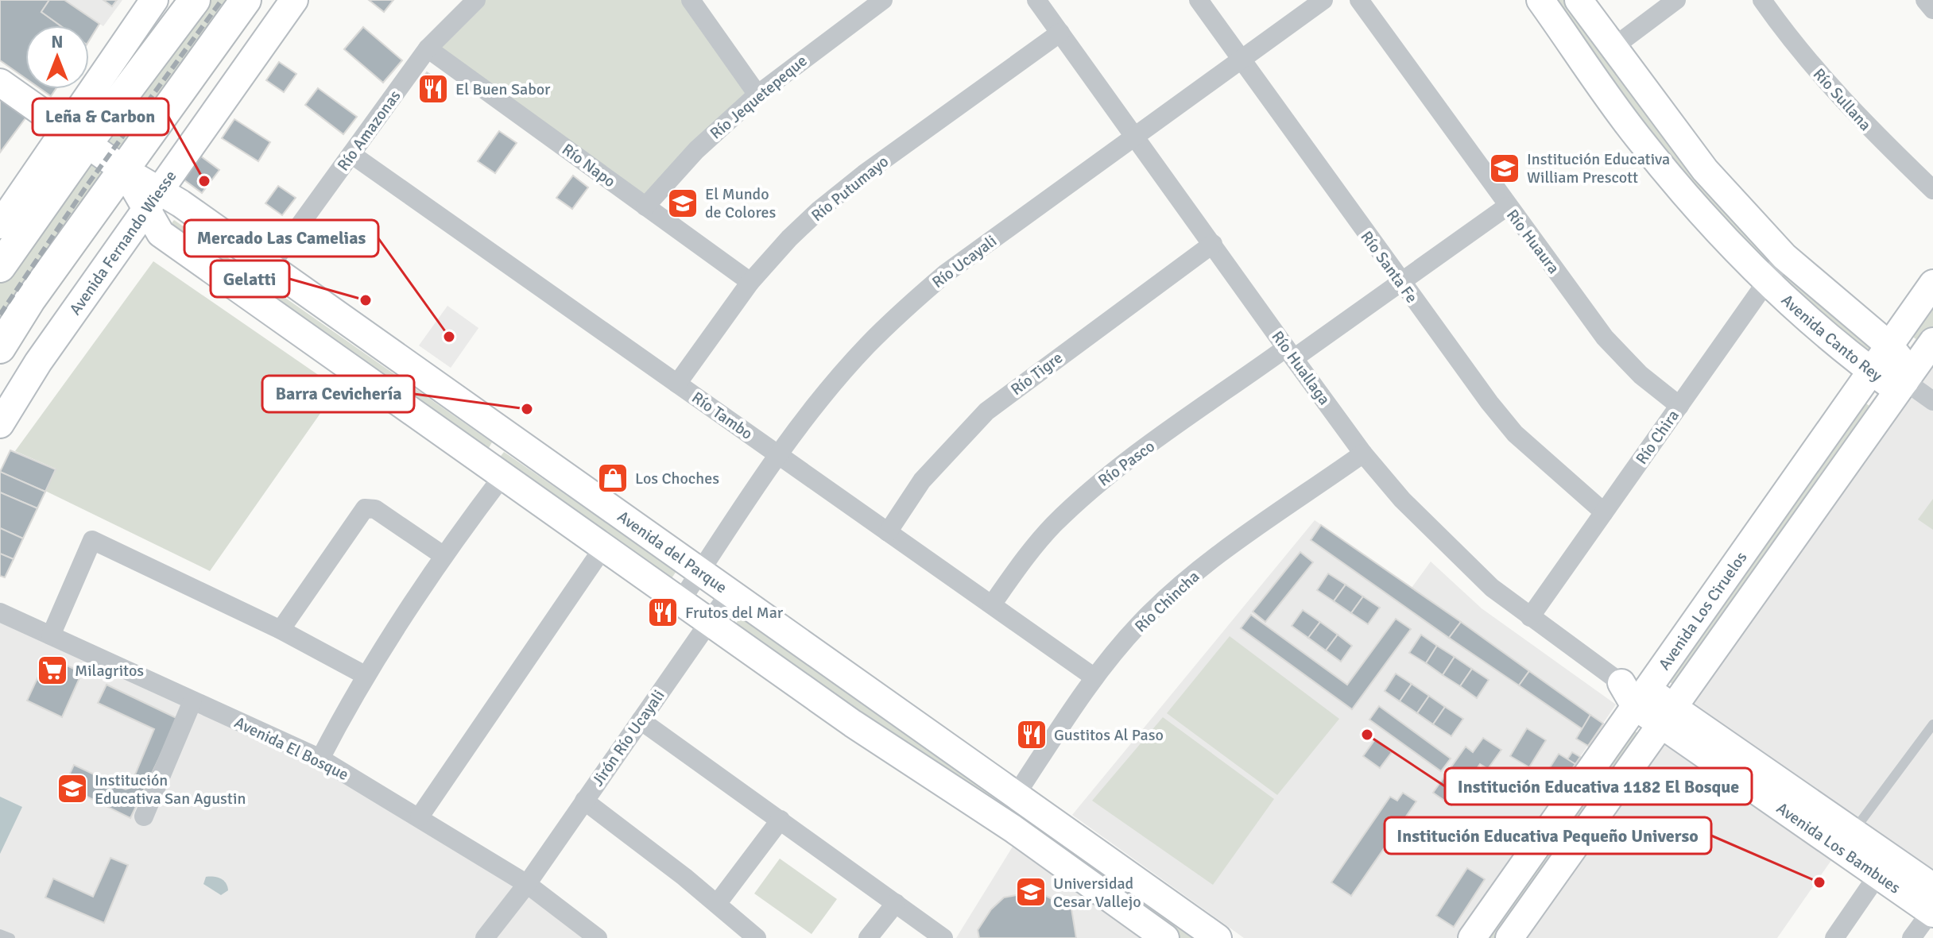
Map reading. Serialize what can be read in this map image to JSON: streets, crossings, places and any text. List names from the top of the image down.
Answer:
{
  "streets": {
    "main road": [
      "Avenida Fernando Wiesse",
      "Avenida Canto Rey",
      "Avenida del Parque",
      "Avenida Los Ciruelos",
      "Avenida Los Bambues"
    ],
    "street": [
      "Río Jequetepeque",
      "Río Sullana",
      "Río Amazonas",
      "Río Napo",
      "Río Putumayo",
      "Río Huaura",
      "Río Ucayali",
      "Río Santa Fe",
      "Río Huallaga",
      "Río Tigre",
      "Río Tambo",
      "Río Chira",
      "Río Pasco",
      "Río Chincha",
      "Jirón Río Ucayali",
      "Avenida El Bosque"
    ]
  },
  "crossings": [
    ["Río Jequetepeque", "Río Napo"],
    ["Río Amazonas", "Río Napo"],
    ["Río Amazonas", "Río Tambo"],
    ["Río Amazonas", "Avenida del Parque"],
    ["Río Napo", "Río Putumayo"],
    ["Río Putumayo", "Río Huallaga"],
    ["Río Putumayo", "Río Tambo"],
    ["Río Huaura", "Río Chira"],
    ["Río Huaura", "Río Pasco"],
    ["Avenida Fernando Wiesse", "Avenida del Parque"],
    ["Río Ucayali", "Río Santa Fe"],
    ["Río Ucayali", "Río Huallaga"],
    ["Río Ucayali", "Río Tambo"],
    ["Río Ucayali", "Avenida del Parque"],
    ["Río Santa Fe", "Río Chira"],
    ["Río Santa Fe", "Río Pasco"],
    ["Avenida Canto Rey", "Río Chira"],
    ["Avenida Canto Rey", "Avenida Los Ciruelos"],
    ["Río Huallaga", "Río Tigre"],
    ["Río Huallaga", "Río Chira"],
    ["Río Huallaga", "Río Pasco"],
    ["Río Huallaga", "Río Chincha"],
    ["Río Huallaga", "Avenida Los Ciruelos"],
    ["Río Huallaga", "Avenida Los Bambues"],
    ["Río Tigre", "Río Tambo"],
    ["Río Tambo", "Río Pasco"],
    ["Río Tambo", "Río Chincha"],
    ["Avenida del Parque", "Río Chincha"],
    ["Avenida del Parque", "Jirón Río Ucayali"],
    ["Avenida Los Ciruelos", "Avenida Los Bambues"],
    ["Jirón Río Ucayali", "Avenida El Bosque"]
  ],
  "places": {
    "restaurant": ["El Buen Sabor", "Frutos del Mar", "Gustitos Al Paso"],
    "school or university": [
      "Institución Educativa William Prescott",
      "El Mundo de Colores",
      "Institución Educativa San Agustin",
      "Universidad Cesar Vallejo"
    ],
    "other": [
      "Leña & Carbon",
      "Gelatti",
      "Mercado Las Camelias",
      "Barra Cevichería",
      "Institución Educativa 1182 El Bosque",
      "Institución Educativa Pequeño Universo"
    ],
    "shop": ["Los Choches"],
    "supermarket": ["Milagritos"]
  },
  "north": "top"
}
